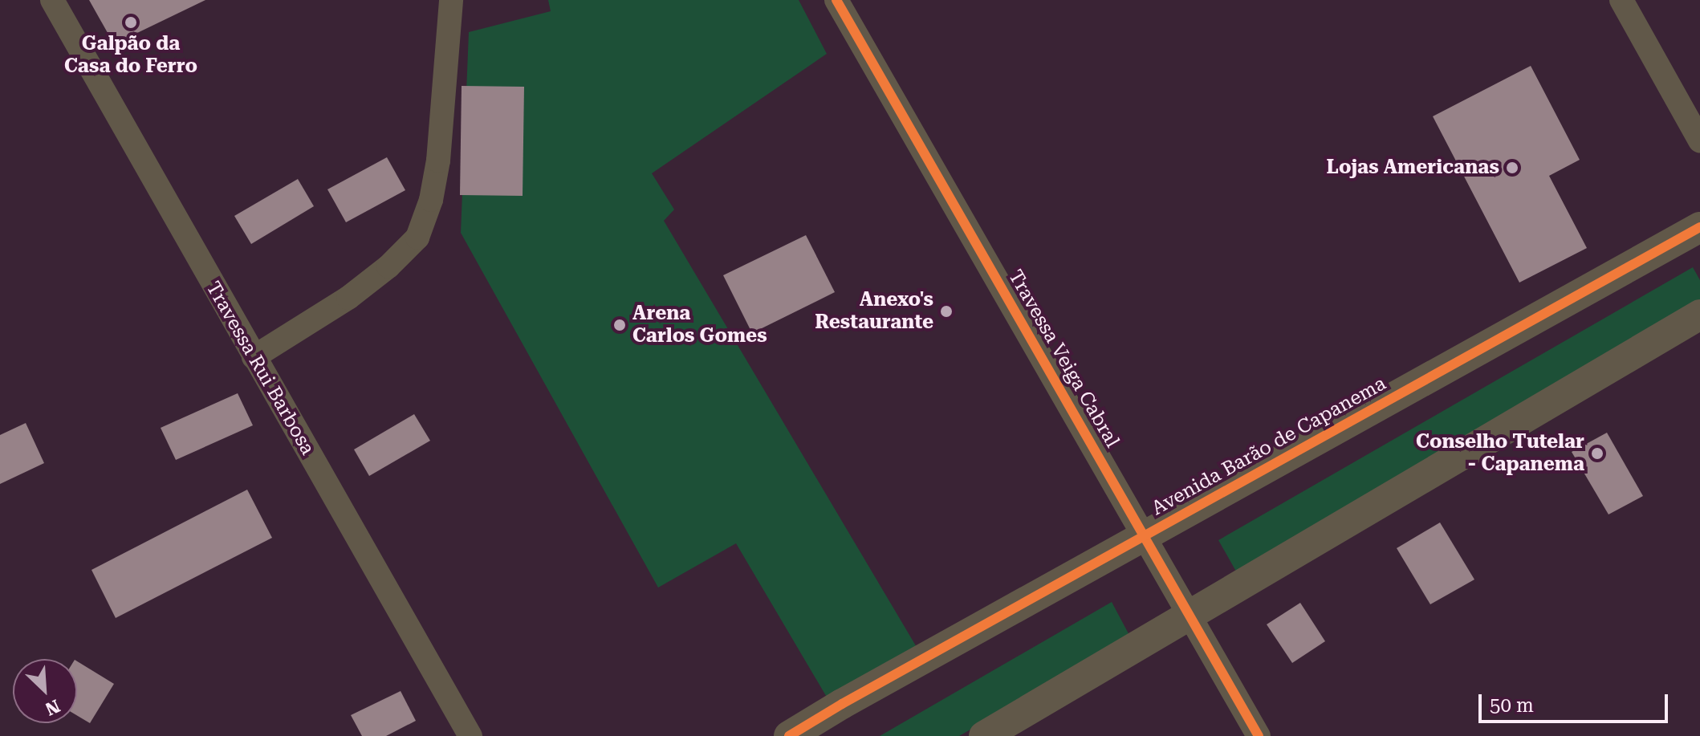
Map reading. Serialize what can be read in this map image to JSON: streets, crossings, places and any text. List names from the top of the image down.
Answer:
{
  "streets": {
    "street": ["Travessa Veiga Cabral", "Travessa Rui Barbosa", "Avenida Barão de Capanema"]
  },
  "crossings": [
    ["Travessa Veiga Cabral", "Avenida Barão de Capanema"]
  ],
  "places": [
    "Galpão da Casa do Ferro",
    "Lojas Americanas",
    "Anexo's Restaurante",
    "Arena Carlos Gomes",
    "Conselho Tutelar - Capanema"
  ],
  "scale_bar": "50 m",
  "north": "bottom right"
}
